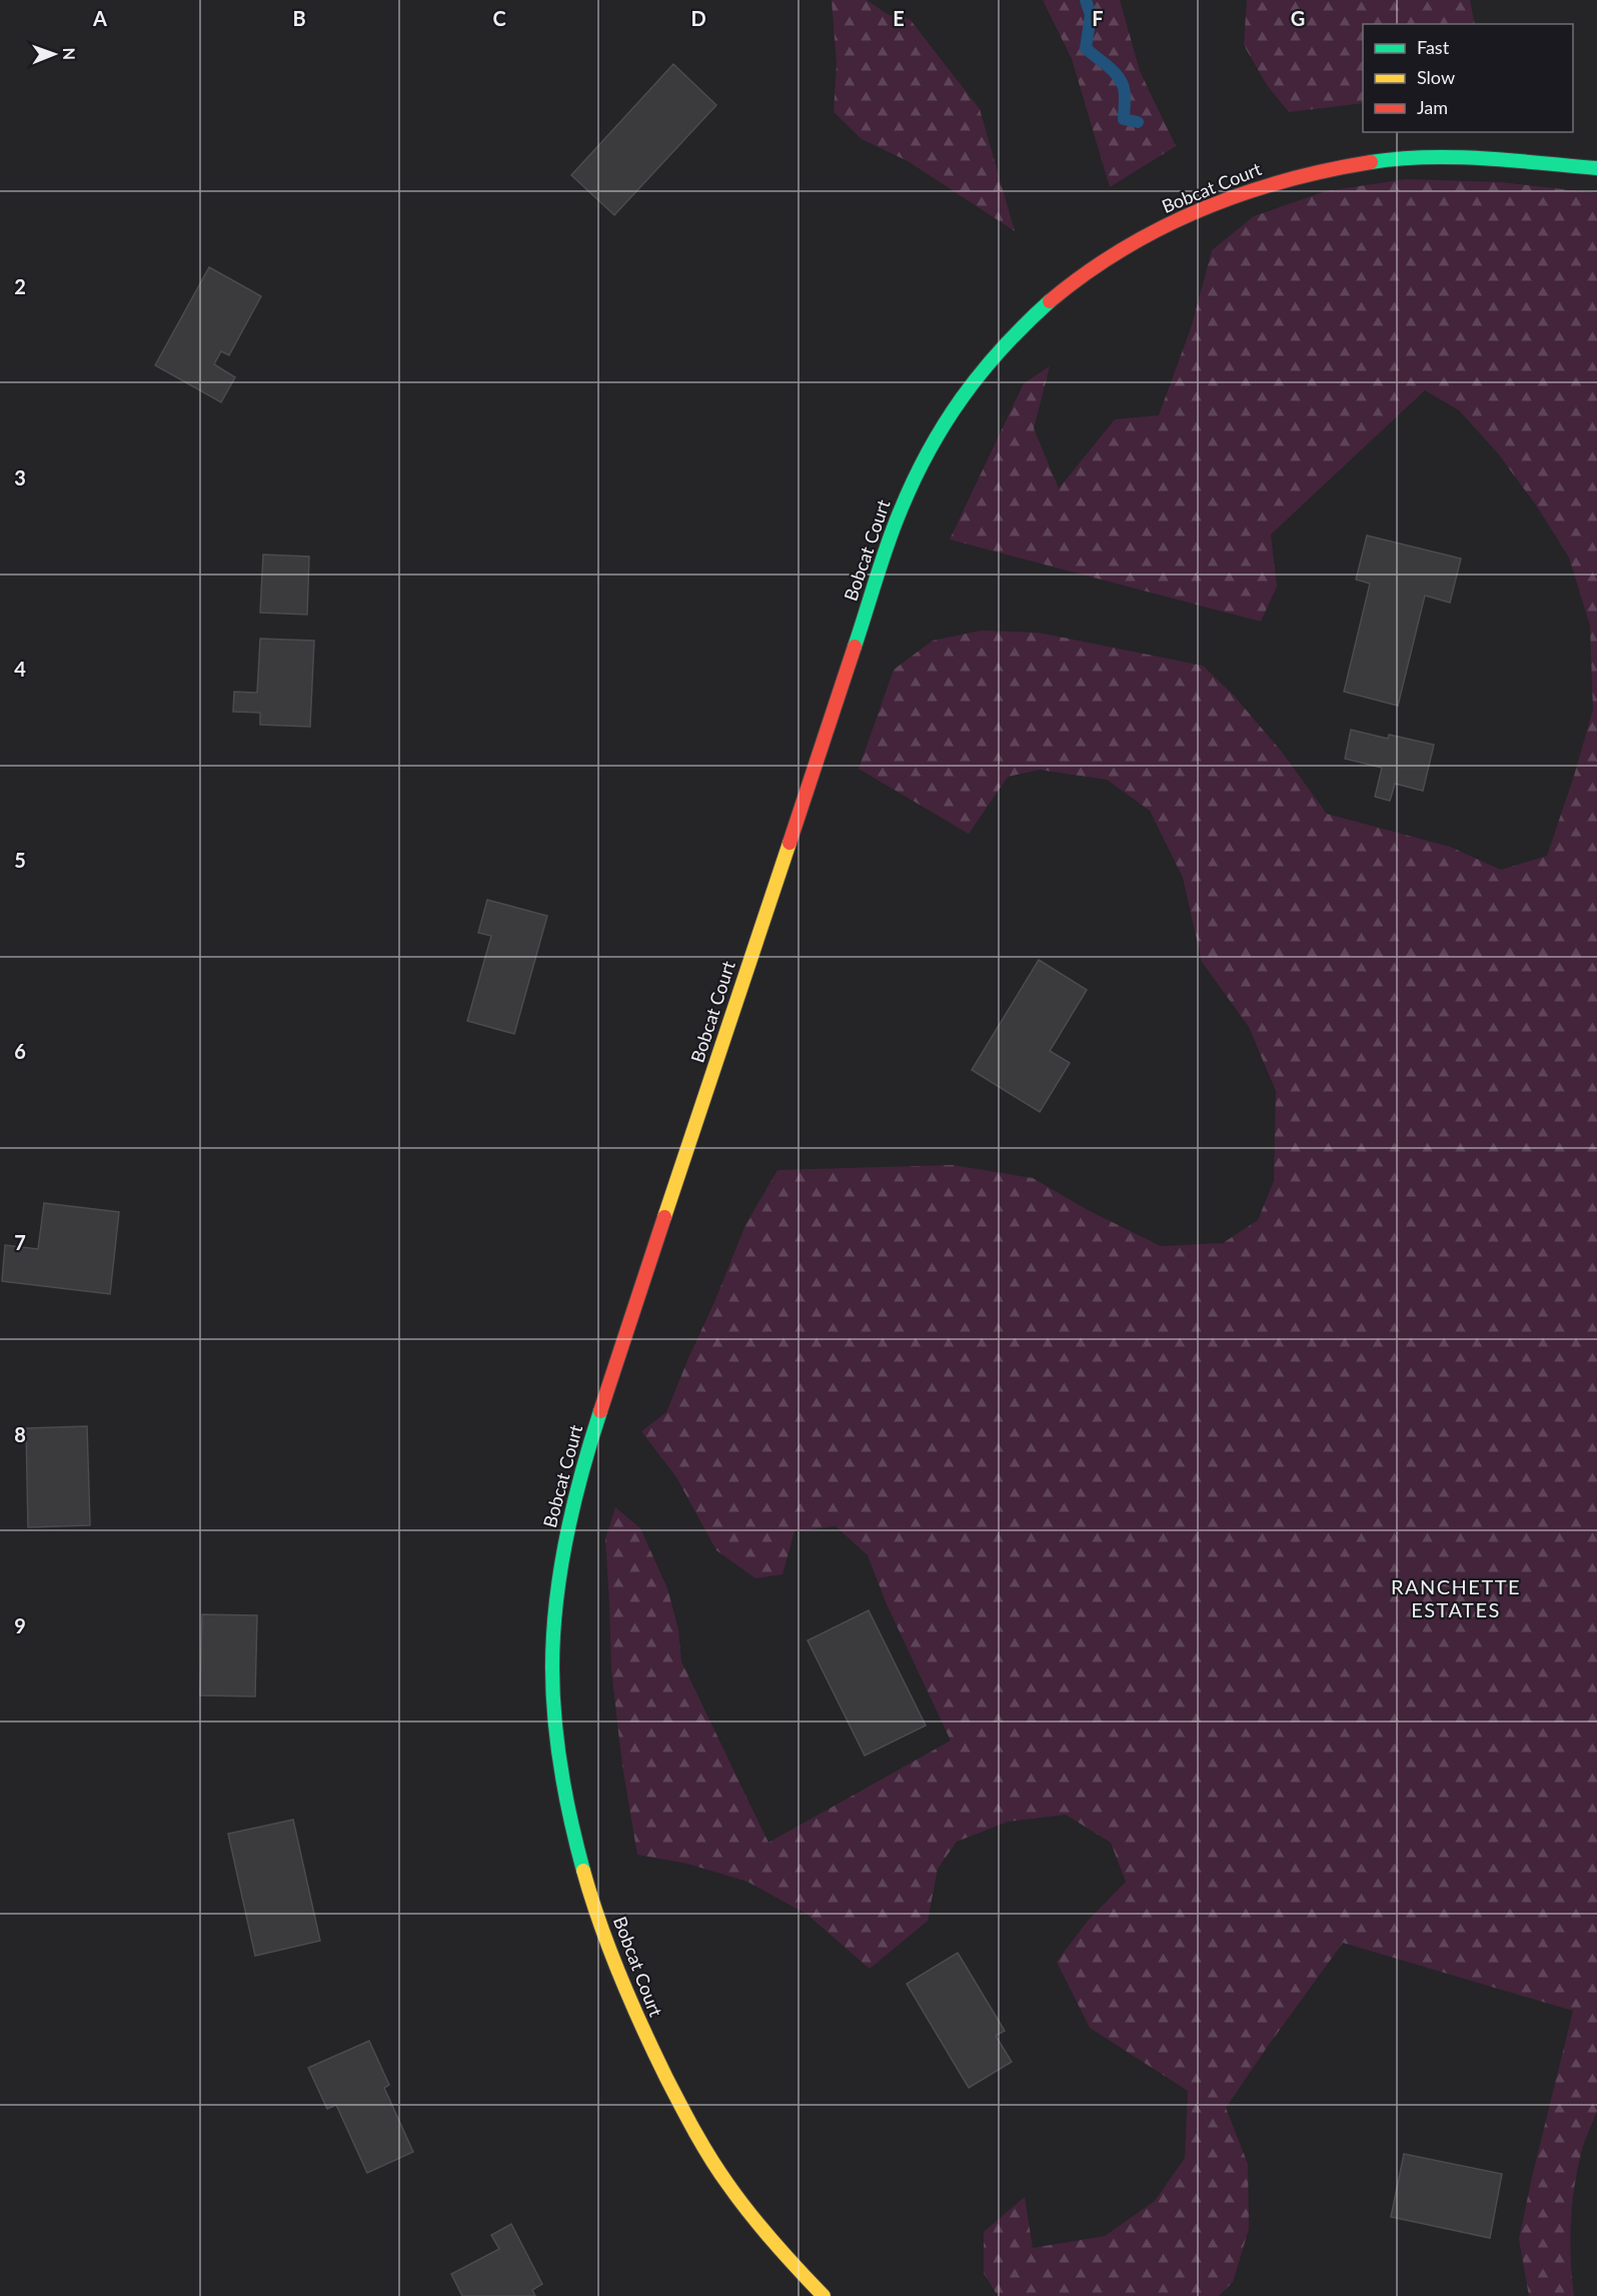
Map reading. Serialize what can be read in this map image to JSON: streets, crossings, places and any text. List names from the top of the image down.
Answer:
{
  "streets": {
    "street": ["Bobcat Court"]
  },
  "districts": ["RANCHETTE ESTATES"],
  "legend": ["Fast", "Slow", "Jam"],
  "north": "right",
  "grid": {
    "columns": [
      "A",
      "B",
      "C",
      "D",
      "E",
      "F",
      "G"
    ],
    "rows": [
      "2",
      "3",
      "4",
      "5",
      "6",
      "7",
      "8",
      "9"
    ]
  }
}
